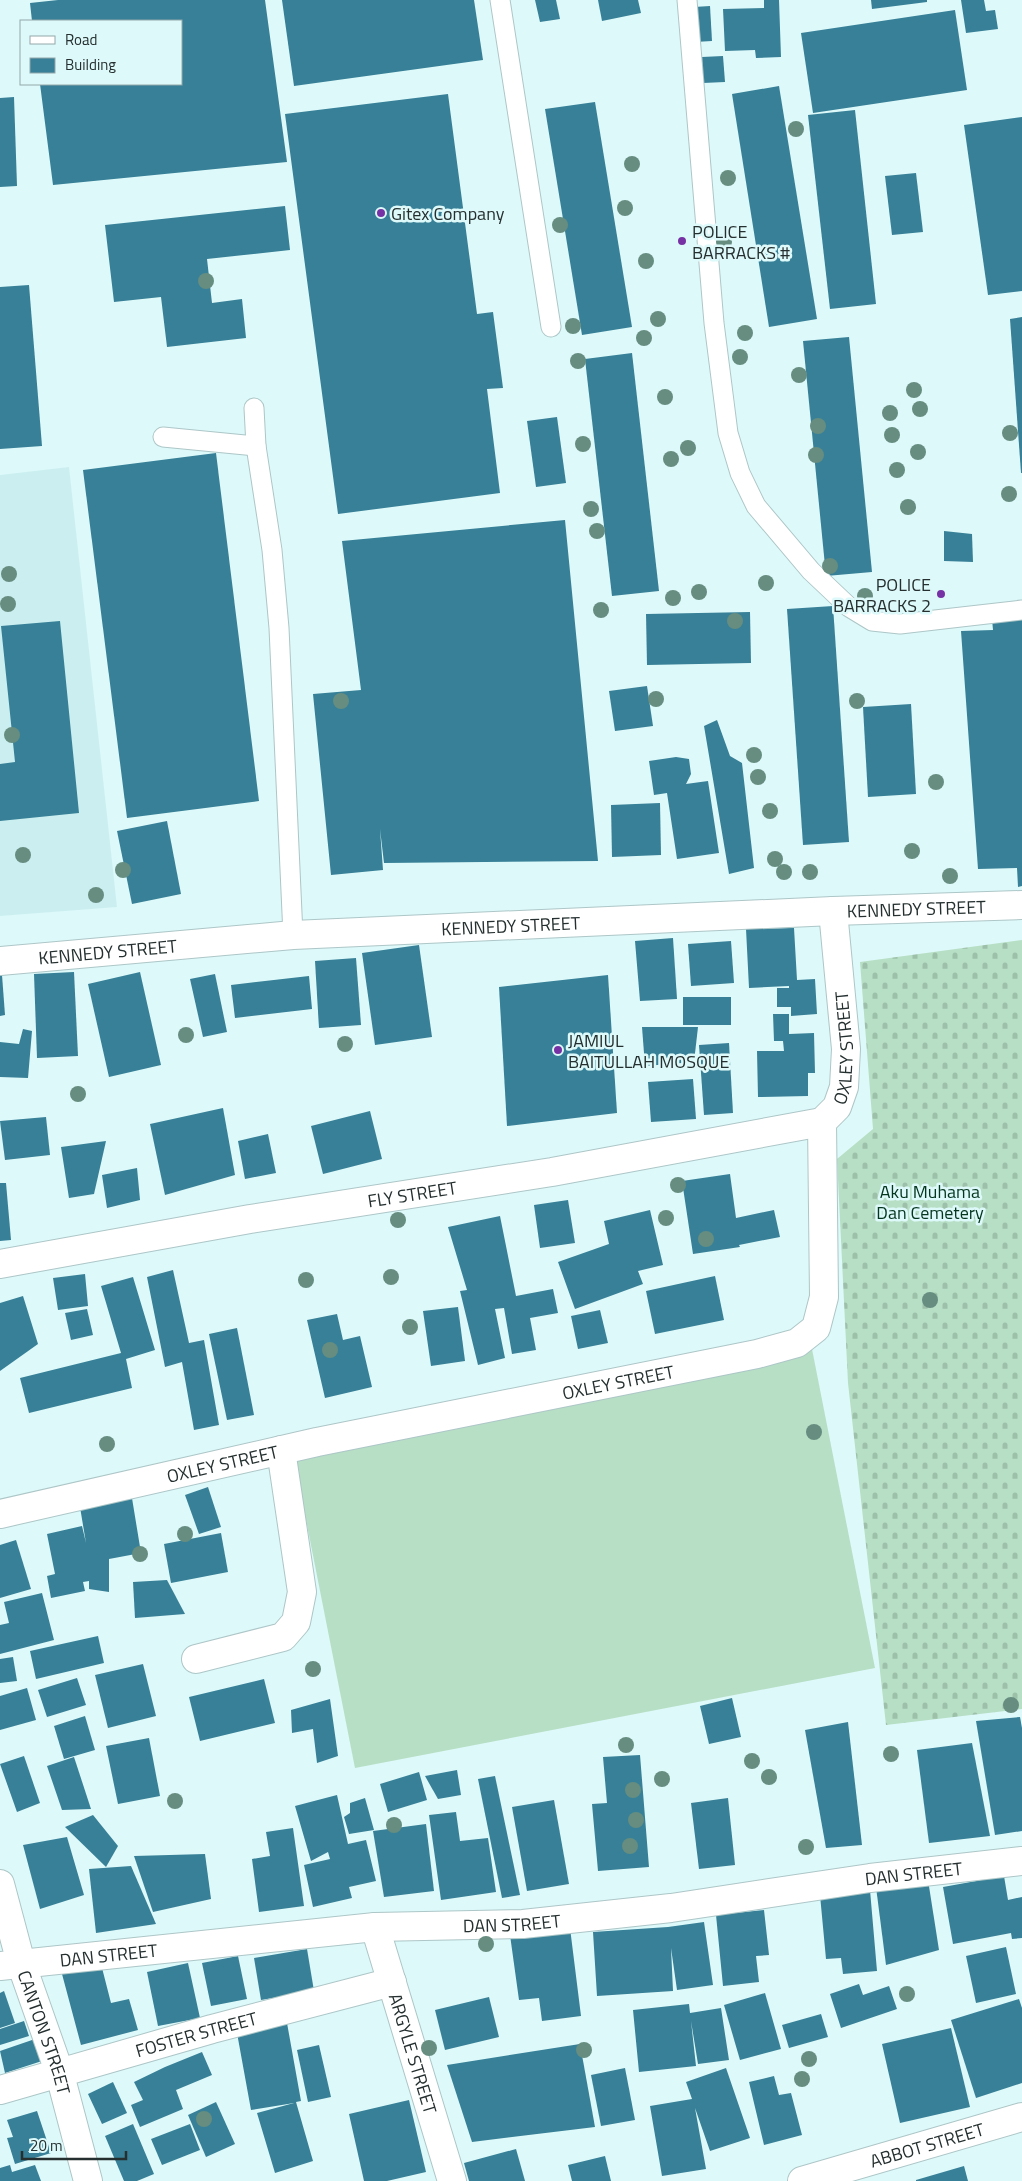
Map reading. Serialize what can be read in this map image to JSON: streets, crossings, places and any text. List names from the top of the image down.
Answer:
{
  "streets": {
    "street": [
      "KENNEDY STREET",
      "OXLEY STREET",
      "FLY STREET",
      "DAN STREET",
      "CANTON STREET",
      "FOSTER STREET",
      "ARGYLE STREET",
      "ABBOT STREET"
    ]
  },
  "crossings": [
    ["KENNEDY STREET", "OXLEY STREET"],
    ["OXLEY STREET", "FLY STREET"],
    ["DAN STREET", "CANTON STREET"],
    ["DAN STREET", "ARGYLE STREET"],
    ["CANTON STREET", "FOSTER STREET"],
    ["FOSTER STREET", "ARGYLE STREET"]
  ],
  "parks": ["Aku Muhama Dan Cemetery"],
  "places": [
    "Gitex Company",
    "POLICE BARRACKS #",
    "POLICE BARRACKS 2",
    "JAMIUL BAITULLAH MOSQUE"
  ],
  "legend": ["Road", "Building"],
  "scale_bar": "20 m"
}
